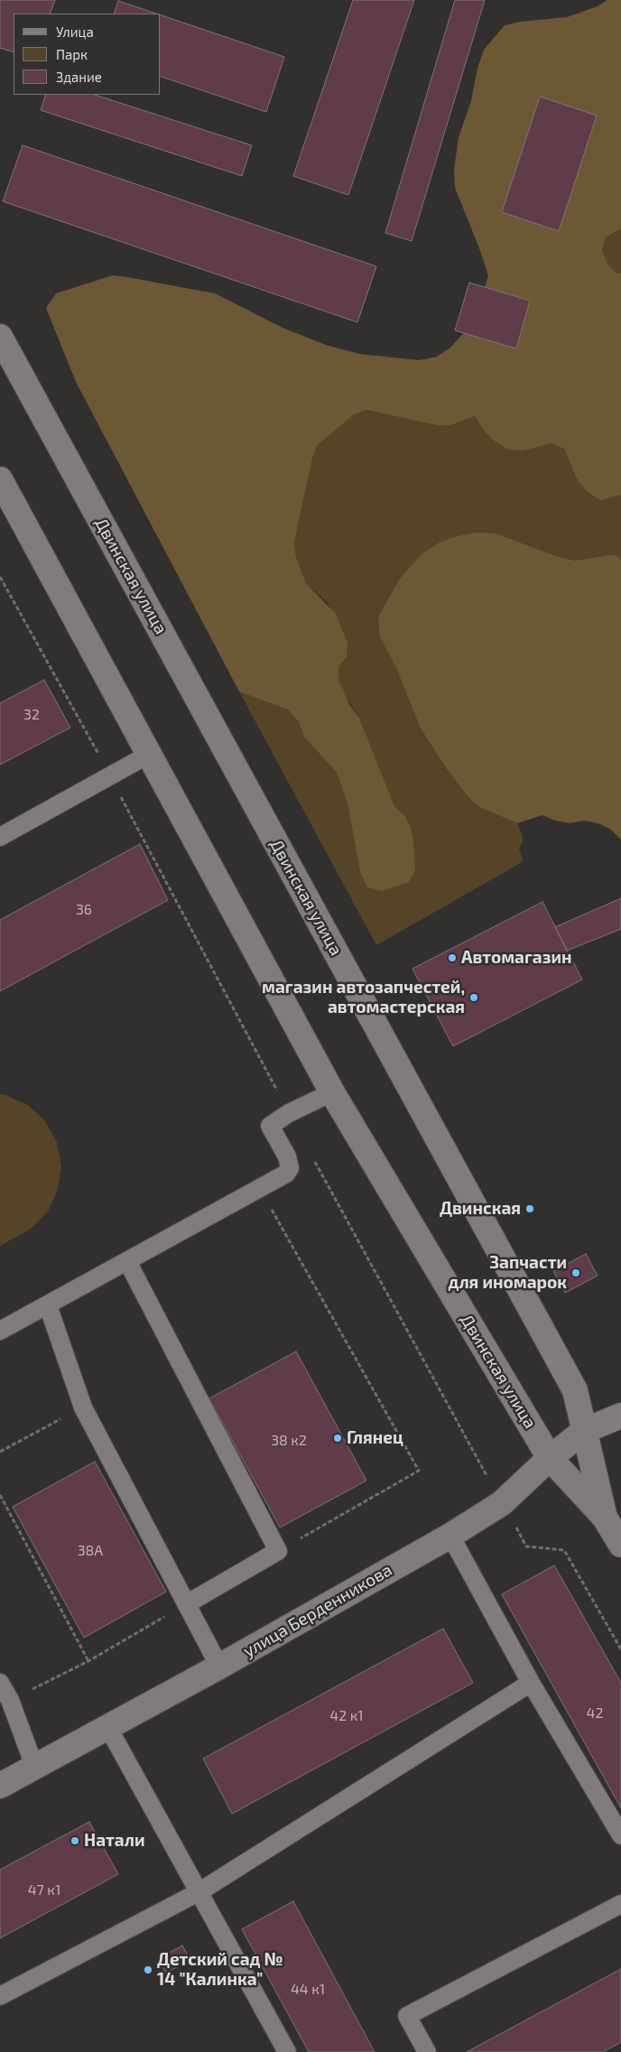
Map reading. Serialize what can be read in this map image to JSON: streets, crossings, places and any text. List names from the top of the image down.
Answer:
{
  "streets": {
    "street": ["Двинская улица", "улица Берденникова"]
  },
  "crossings": [
    ["Двинская улица", "улица Берденникова"]
  ],
  "places": [
    "Автомагазин",
    "магазин автозапчестей, автомастерская",
    "Двинская",
    "Запчасти для иномарок",
    "Глянец",
    "Натали",
    "Детский сад № 14 \"Калинка\""
  ],
  "house_numbers": [
    "32",
    "36",
    "38 к2",
    "38А",
    "42",
    "42 к1",
    "47 к1",
    "44 к1"
  ],
  "legend": ["Улица", "Парк", "Здание"]
}
